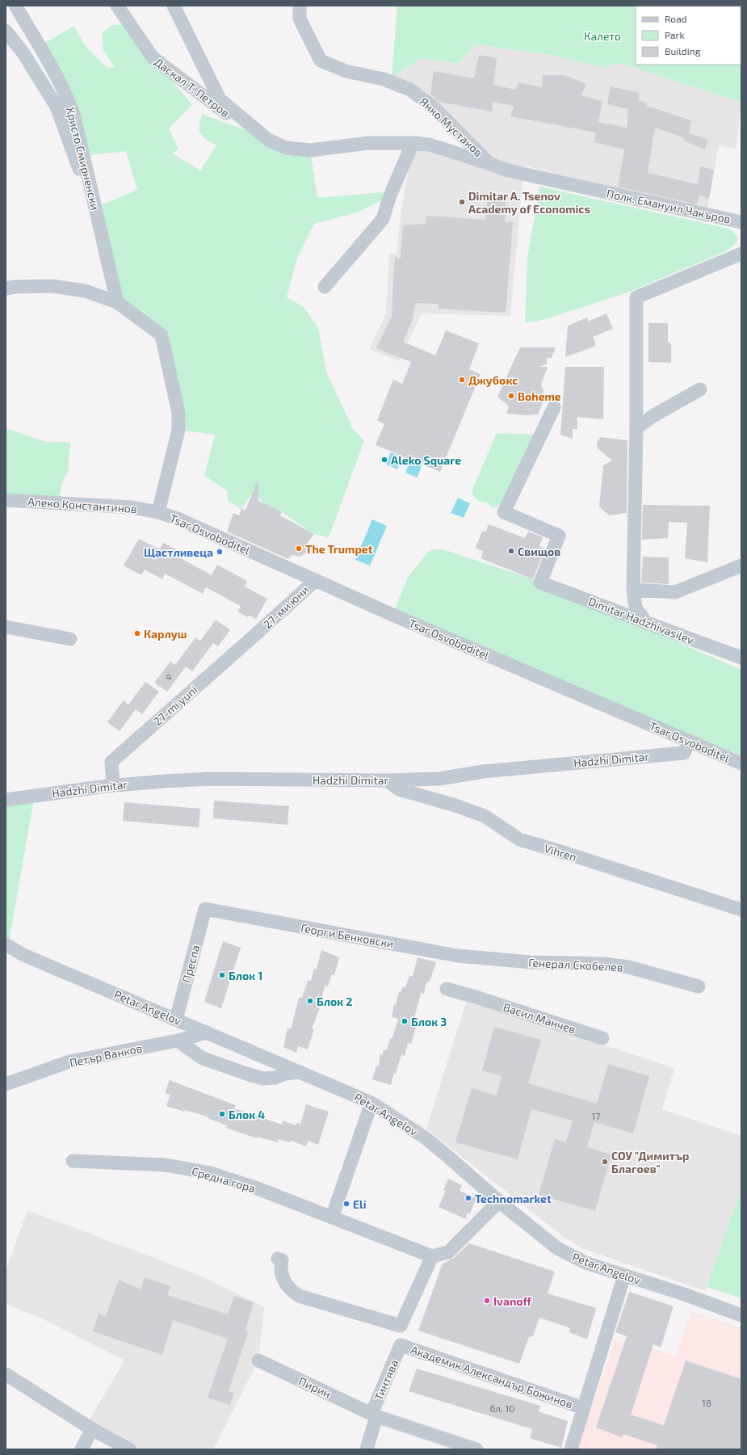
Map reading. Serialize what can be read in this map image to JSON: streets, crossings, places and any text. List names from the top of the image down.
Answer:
{
  "streets": {
    "street": [
      "Даскал Т. Петров",
      "Янко Мустаков",
      "Христо Смирненски",
      "Полк. Емануил Чакъров",
      "Алеко Константинов",
      "Tsar Osvoboditel",
      "Dimitar Hadzhivasilev",
      "27-mi yuni",
      "Hadzhi Dimitar",
      "Vihren",
      "Георги Бенковски",
      "Преспа",
      "Генерал Скобелев",
      "Petar Angelov",
      "Васил Манчев",
      "Петър Ванков",
      "Средна гора",
      "Академик Александър Божинов",
      "Тинтява",
      "Пирин"
    ]
  },
  "crossings": [
    ["Даскал Т. Петров", "Полк. Емануил Чакъров"],
    ["Янко Мустаков", "Полк. Емануил Чакъров"],
    ["Алеко Константинов", "Tsar Osvoboditel"],
    ["Tsar Osvoboditel", "27-mi yuni"],
    ["Tsar Osvoboditel", "Hadzhi Dimitar"],
    ["27-mi yuni", "Hadzhi Dimitar"],
    ["Hadzhi Dimitar", "Vihren"],
    ["Георги Бенковски", "Преспа"],
    ["Георги Бенковски", "Генерал Скобелев"],
    ["Преспа", "Petar Angelov"],
    ["Petar Angelov", "Петър Ванков"],
    ["Petar Angelov", "Академик Александър Божинов"],
    ["Академик Александър Божинов", "Тинтява"],
    ["Тинтява", "Пирин"]
  ],
  "parks": ["Калето"],
  "places": [
    "Dimitar A. Tsenov Academy of Economics",
    "Джубокс",
    "Boheme",
    "Aleko Square",
    "The Trumpet",
    "Свищов",
    "Щастливеца",
    "Карлуш",
    "Блок 1",
    "Блок 2",
    "Блок 3",
    "Блок 4",
    "СОУ \"Димитър Благоев\"",
    "Technomarket",
    "Eli",
    "Ivanoff"
  ],
  "house_numbers": [
    "4",
    "17",
    "18",
    "бл. 10"
  ],
  "legend": ["Road", "Park", "Building"]
}
